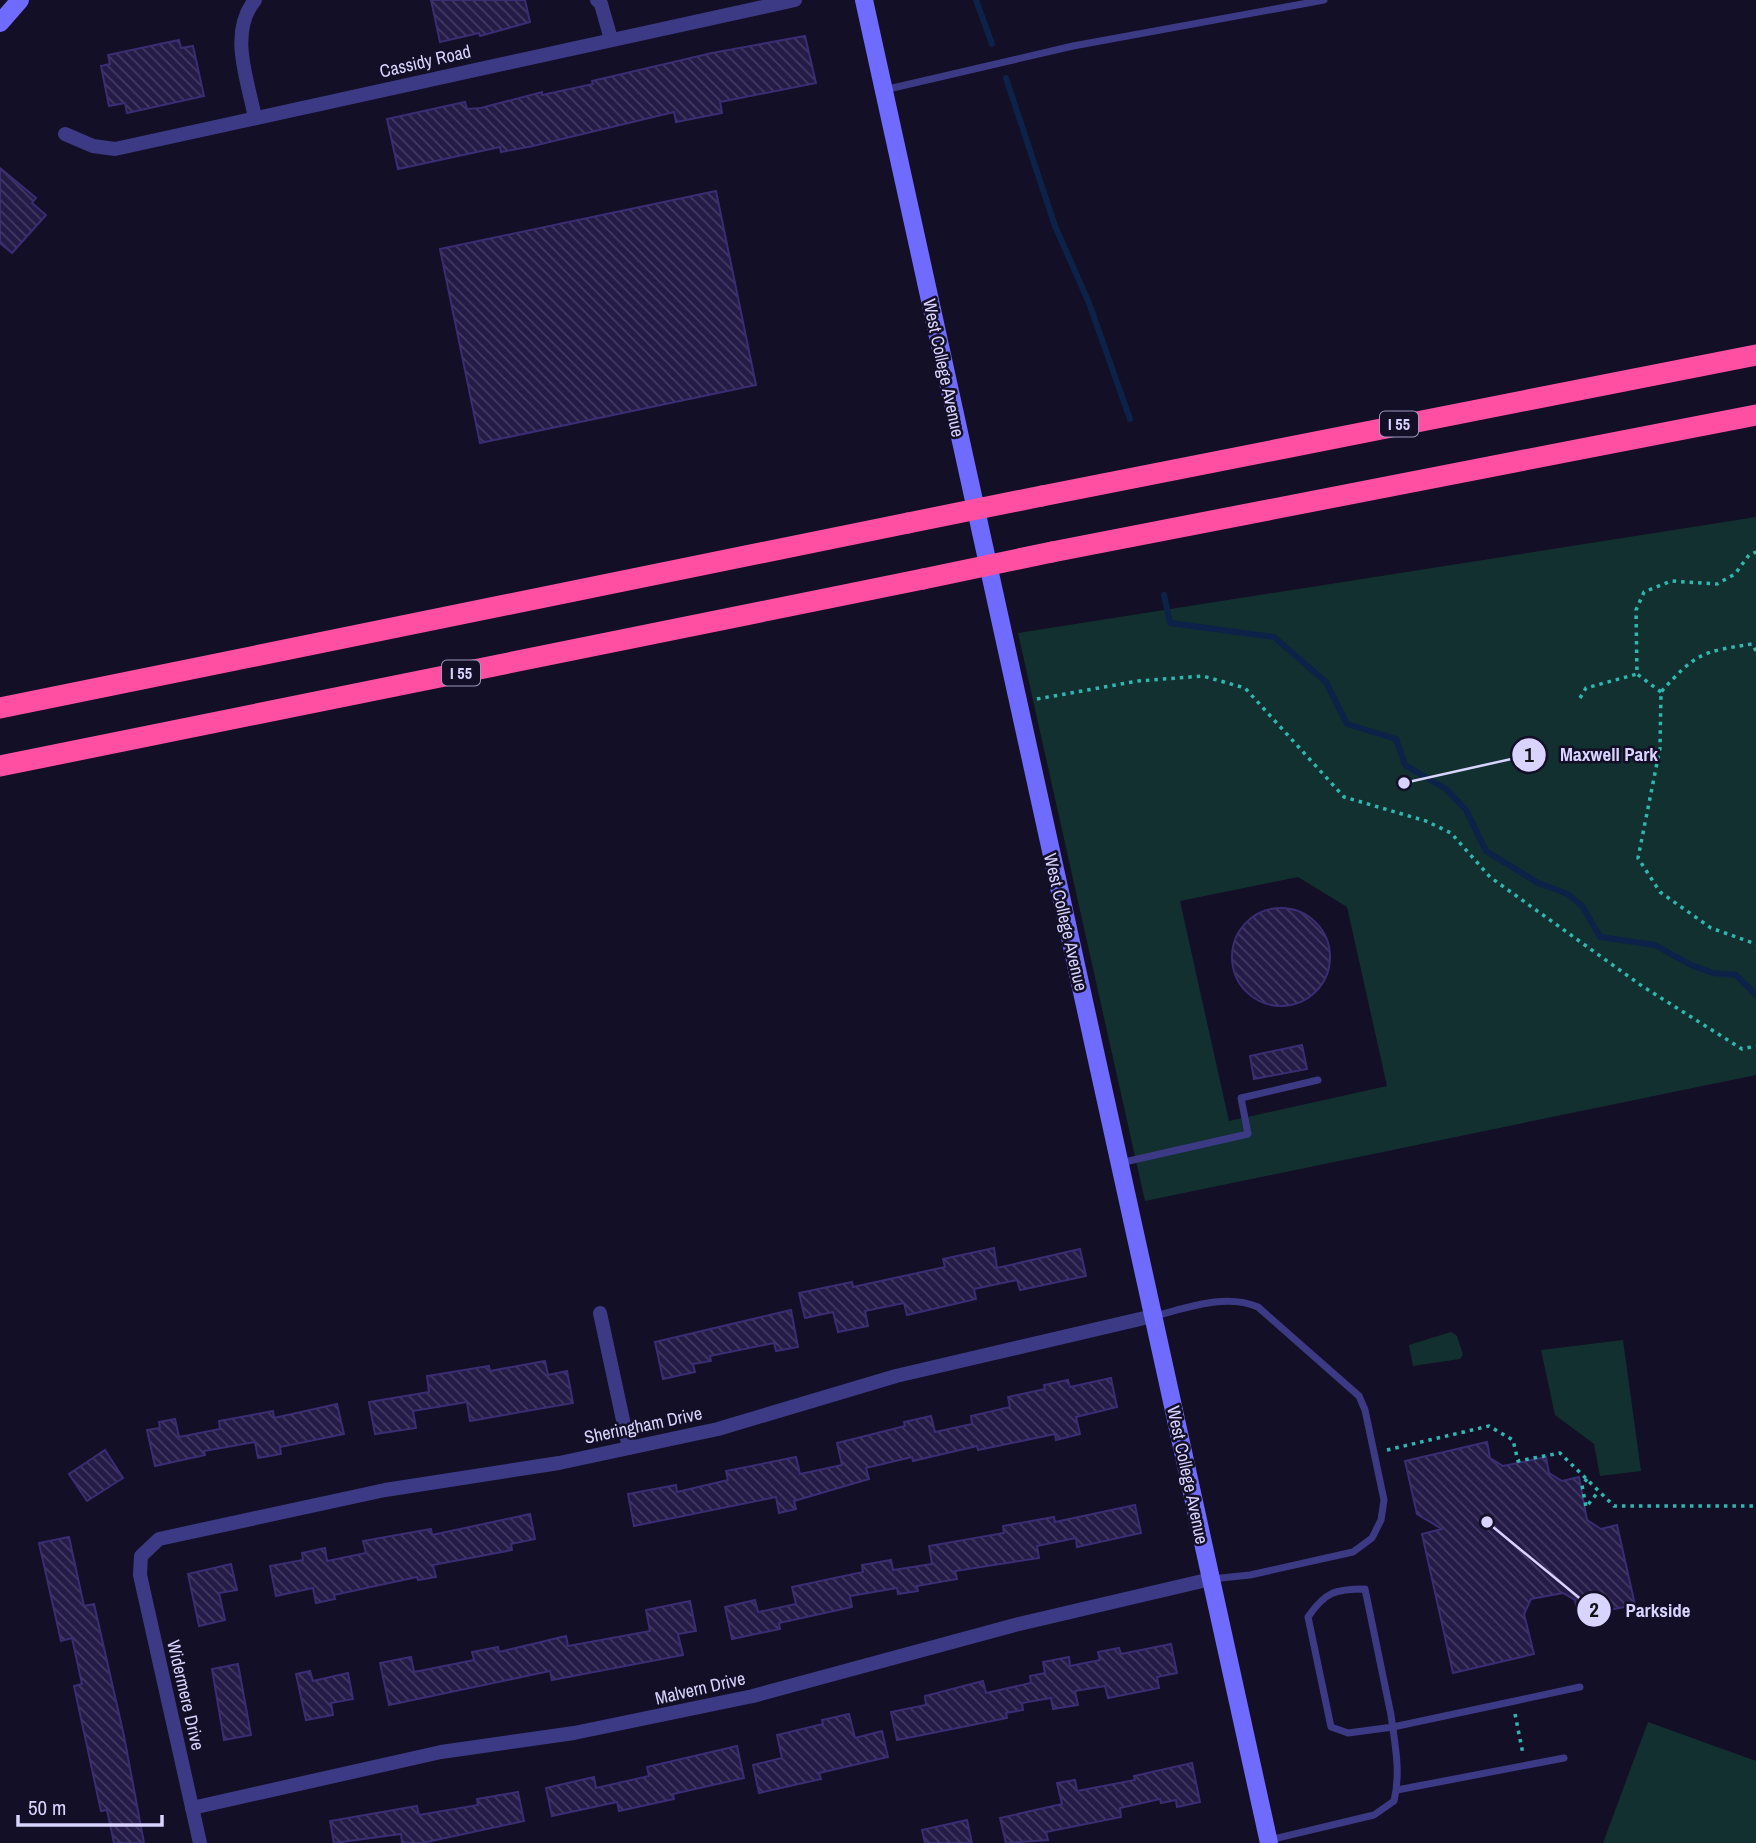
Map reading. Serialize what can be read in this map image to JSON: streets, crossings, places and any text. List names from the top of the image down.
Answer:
{
  "streets": {
    "highway": ["I 55"],
    "main road": ["West College Avenue"],
    "street": [
      "Cassidy Road",
      "Sheringham Drive",
      "Malvern Drive",
      "Widermere Drive"
    ]
  },
  "crossings": [
    ["West College Avenue", "Sheringham Drive"],
    ["West College Avenue", "Malvern Drive"],
    ["Sheringham Drive", "Widermere Drive"],
    ["Malvern Drive", "Widermere Drive"]
  ],
  "places": ["Maxwell Park", "Parkside"],
  "scale_bar": "50 m"
}
